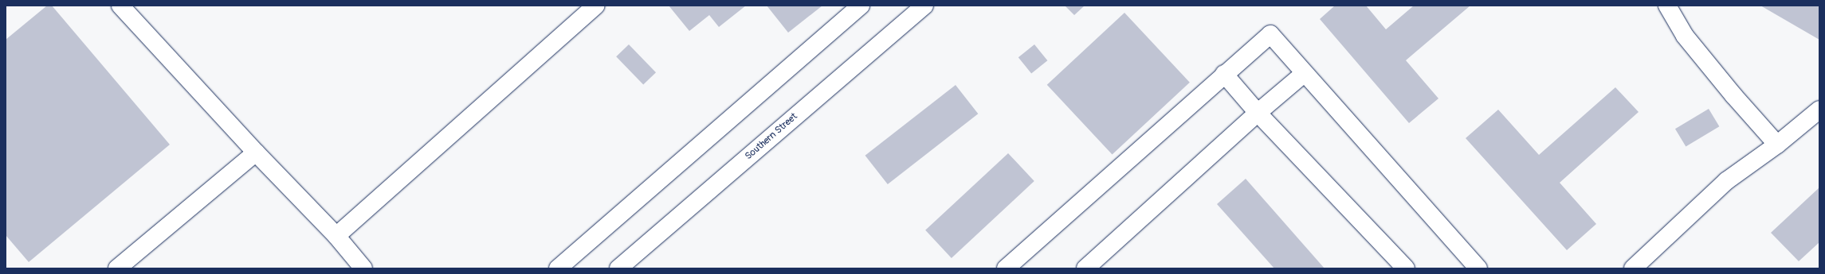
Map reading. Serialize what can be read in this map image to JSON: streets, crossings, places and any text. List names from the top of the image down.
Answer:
{
  "streets": {
    "street": ["Southern Street"]
  }
}
